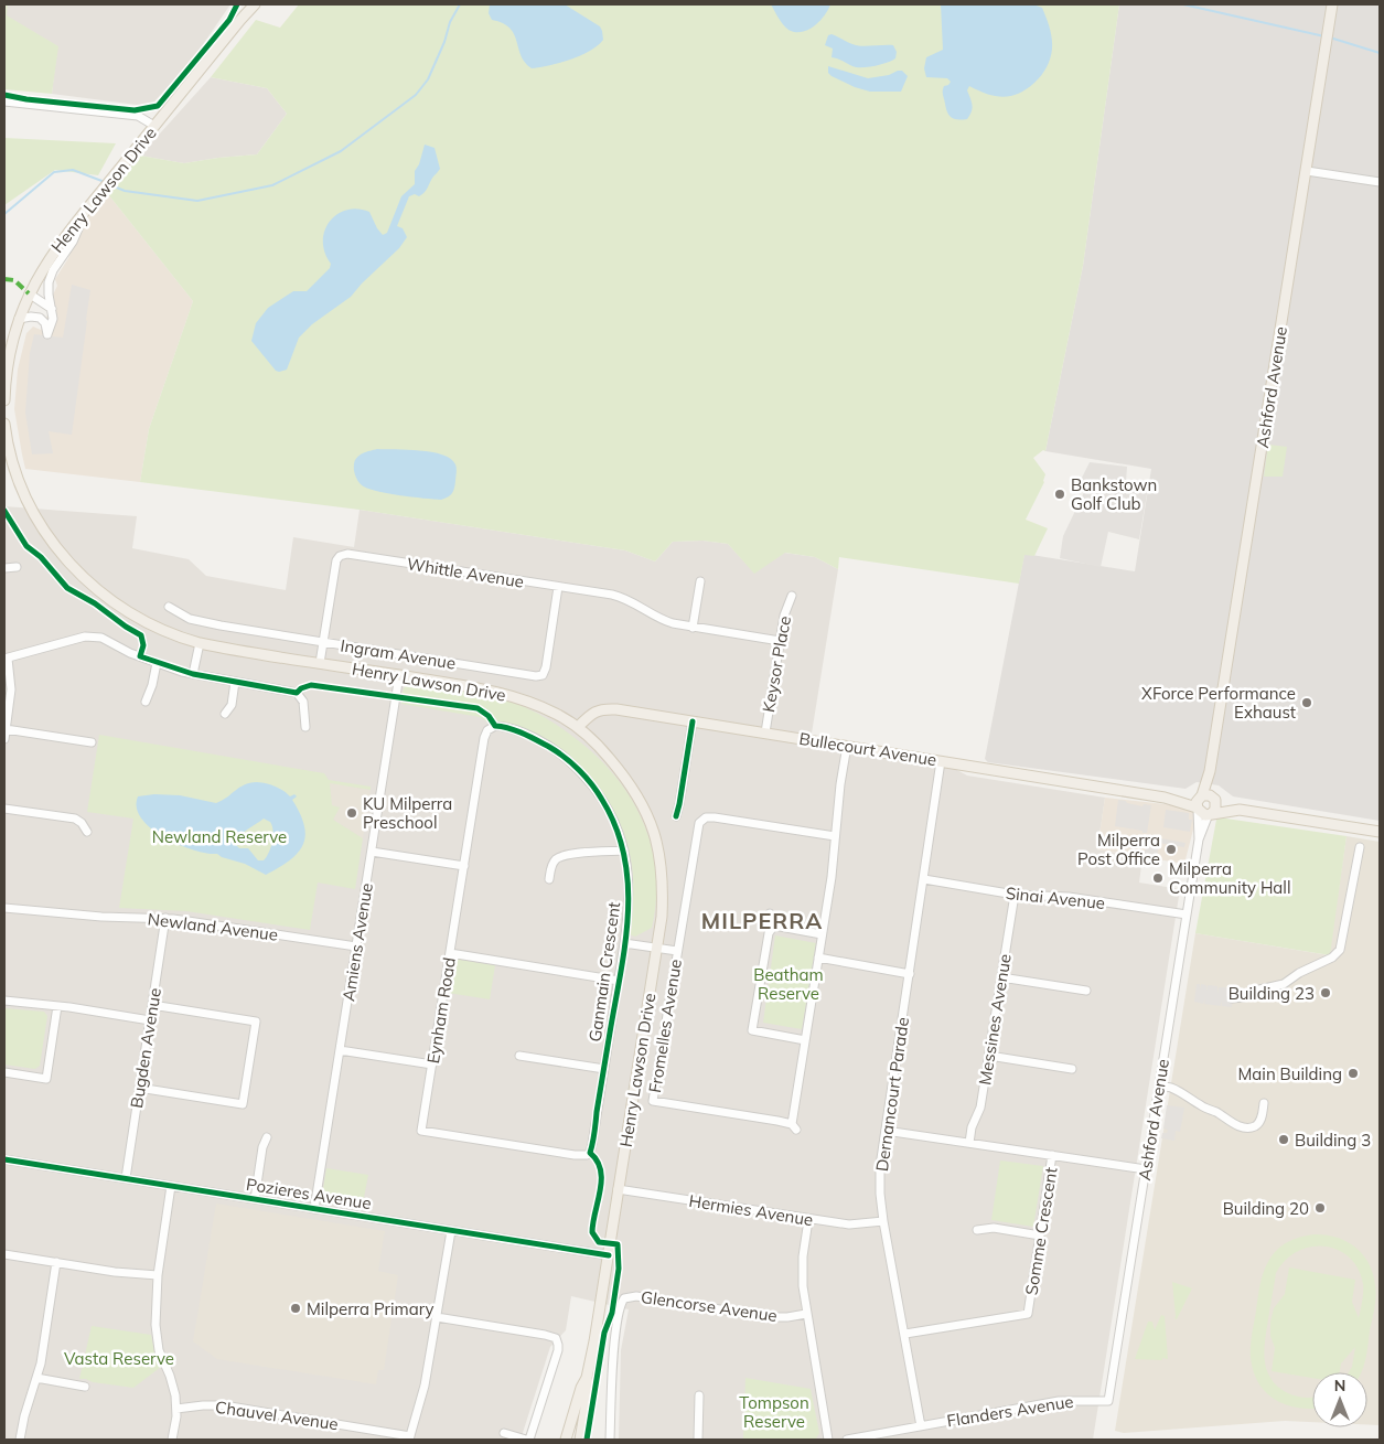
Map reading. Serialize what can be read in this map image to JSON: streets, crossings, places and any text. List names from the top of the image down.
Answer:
{
  "streets": {
    "main road": ["Henry Lawson Drive", "Ashford Avenue", "Bullecourt Avenue"],
    "street": [
      "Whittle Avenue",
      "Ingram Avenue",
      "Keysor Place",
      "Sinai Avenue",
      "Newland Avenue",
      "Amiens Avenue",
      "Ganmain Crescent",
      "Eynham Road",
      "Messines Avenue",
      "Fromelles Avenue",
      "Bugden Avenue",
      "Dernancourt Parade",
      "Pozieres Avenue",
      "Hermies Avenue",
      "Somme Crescent",
      "Glencorse Avenue",
      "Flanders Avenue",
      "Chauvel Avenue"
    ]
  },
  "crossings": [
    ["Henry Lawson Drive", "Whittle Avenue"],
    ["Henry Lawson Drive", "Bullecourt Avenue"],
    ["Henry Lawson Drive", "Amiens Avenue"],
    ["Henry Lawson Drive", "Ganmain Crescent"],
    ["Henry Lawson Drive", "Fromelles Avenue"],
    ["Henry Lawson Drive", "Pozieres Avenue"],
    ["Henry Lawson Drive", "Hermies Avenue"],
    ["Ashford Avenue", "Bullecourt Avenue"],
    ["Ashford Avenue", "Sinai Avenue"],
    ["Ashford Avenue", "Flanders Avenue"],
    ["Whittle Avenue", "Ingram Avenue"],
    ["Whittle Avenue", "Keysor Place"],
    ["Keysor Place", "Bullecourt Avenue"],
    ["Bullecourt Avenue", "Dernancourt Parade"],
    ["Sinai Avenue", "Messines Avenue"],
    ["Sinai Avenue", "Dernancourt Parade"],
    ["Newland Avenue", "Amiens Avenue"],
    ["Newland Avenue", "Bugden Avenue"],
    ["Amiens Avenue", "Pozieres Avenue"],
    ["Ganmain Crescent", "Eynham Road"],
    ["Ganmain Crescent", "Fromelles Avenue"],
    ["Bugden Avenue", "Pozieres Avenue"],
    ["Dernancourt Parade", "Hermies Avenue"],
    ["Dernancourt Parade", "Somme Crescent"],
    ["Dernancourt Parade", "Flanders Avenue"]
  ],
  "districts": ["MILPERRA"],
  "parks": [
    "Newland Reserve",
    "Beatham Reserve",
    "Vasta Reserve",
    "Tompson Reserve"
  ],
  "places": [
    "Bankstown Golf Club",
    "XForce Performance Exhaust",
    "KU Milperra Preschool",
    "Milperra Post Office",
    "Milperra Community Hall",
    "Building 23",
    "Main Building",
    "Building 3",
    "Building 20",
    "Milperra Primary"
  ],
  "north": "top"
}
